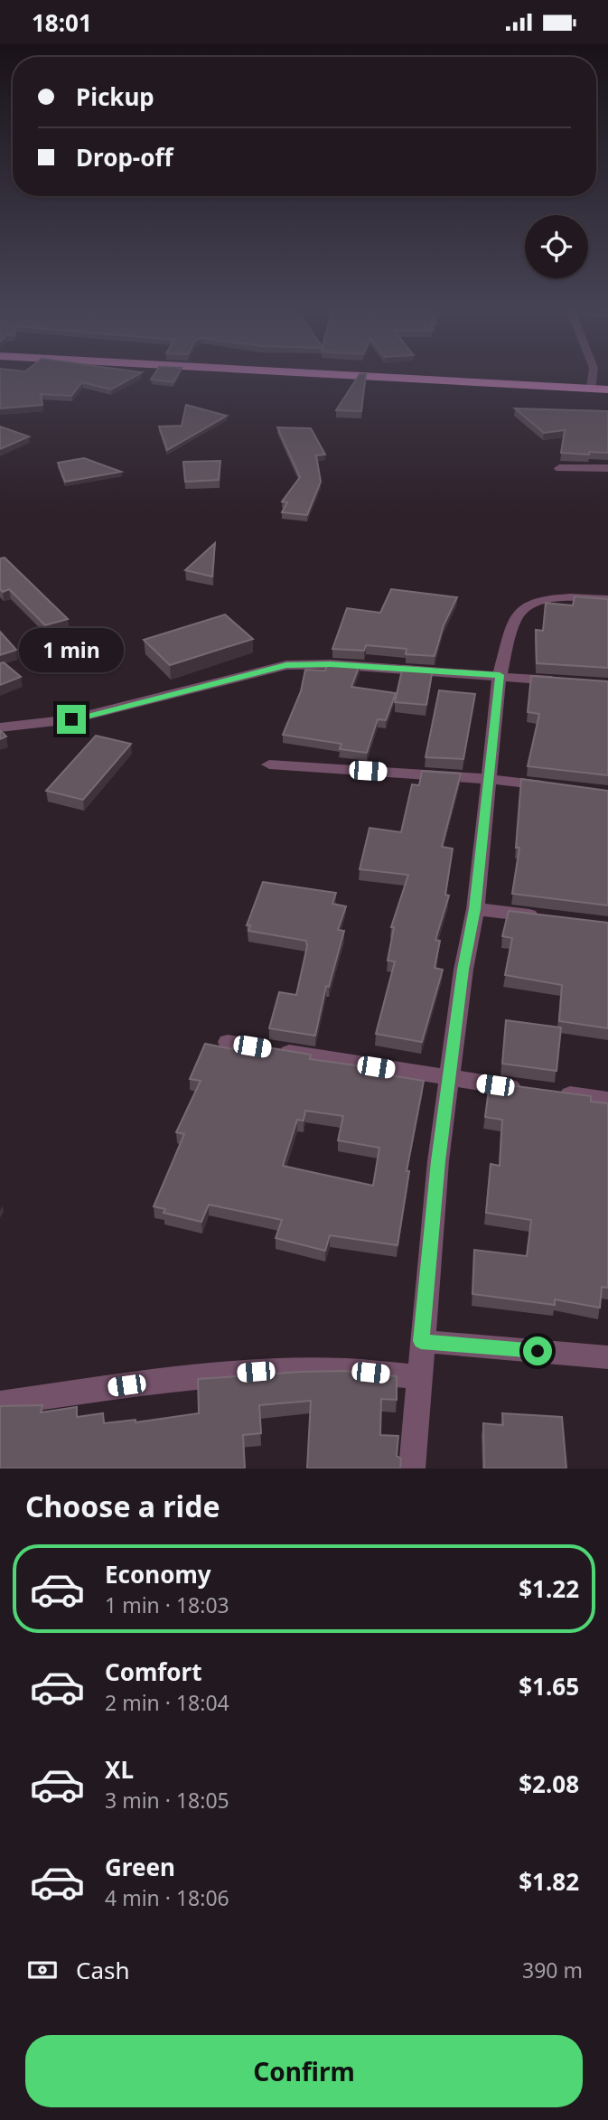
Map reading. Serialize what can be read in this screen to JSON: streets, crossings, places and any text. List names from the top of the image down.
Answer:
{
  "page": {
    "status": "18:01",
    "banner": ["Pickup", "Drop-off"],
    "bubble": "1 min",
    "heading": "Choose a ride",
    "list": [
      {
        "name": "Economy",
        "note": "1 min · 18:03",
        "value": "$1.22"
      },
      {
        "name": "Comfort",
        "note": "2 min · 18:04",
        "value": "$1.65"
      },
      {
        "name": "XL",
        "note": "3 min · 18:05",
        "value": "$2.08"
      },
      {
        "name": "Green",
        "note": "4 min · 18:06",
        "value": "$1.82"
      }
    ],
    "pay": ["Cash", "390 m"],
    "buttons": "Confirm"
  }
}
